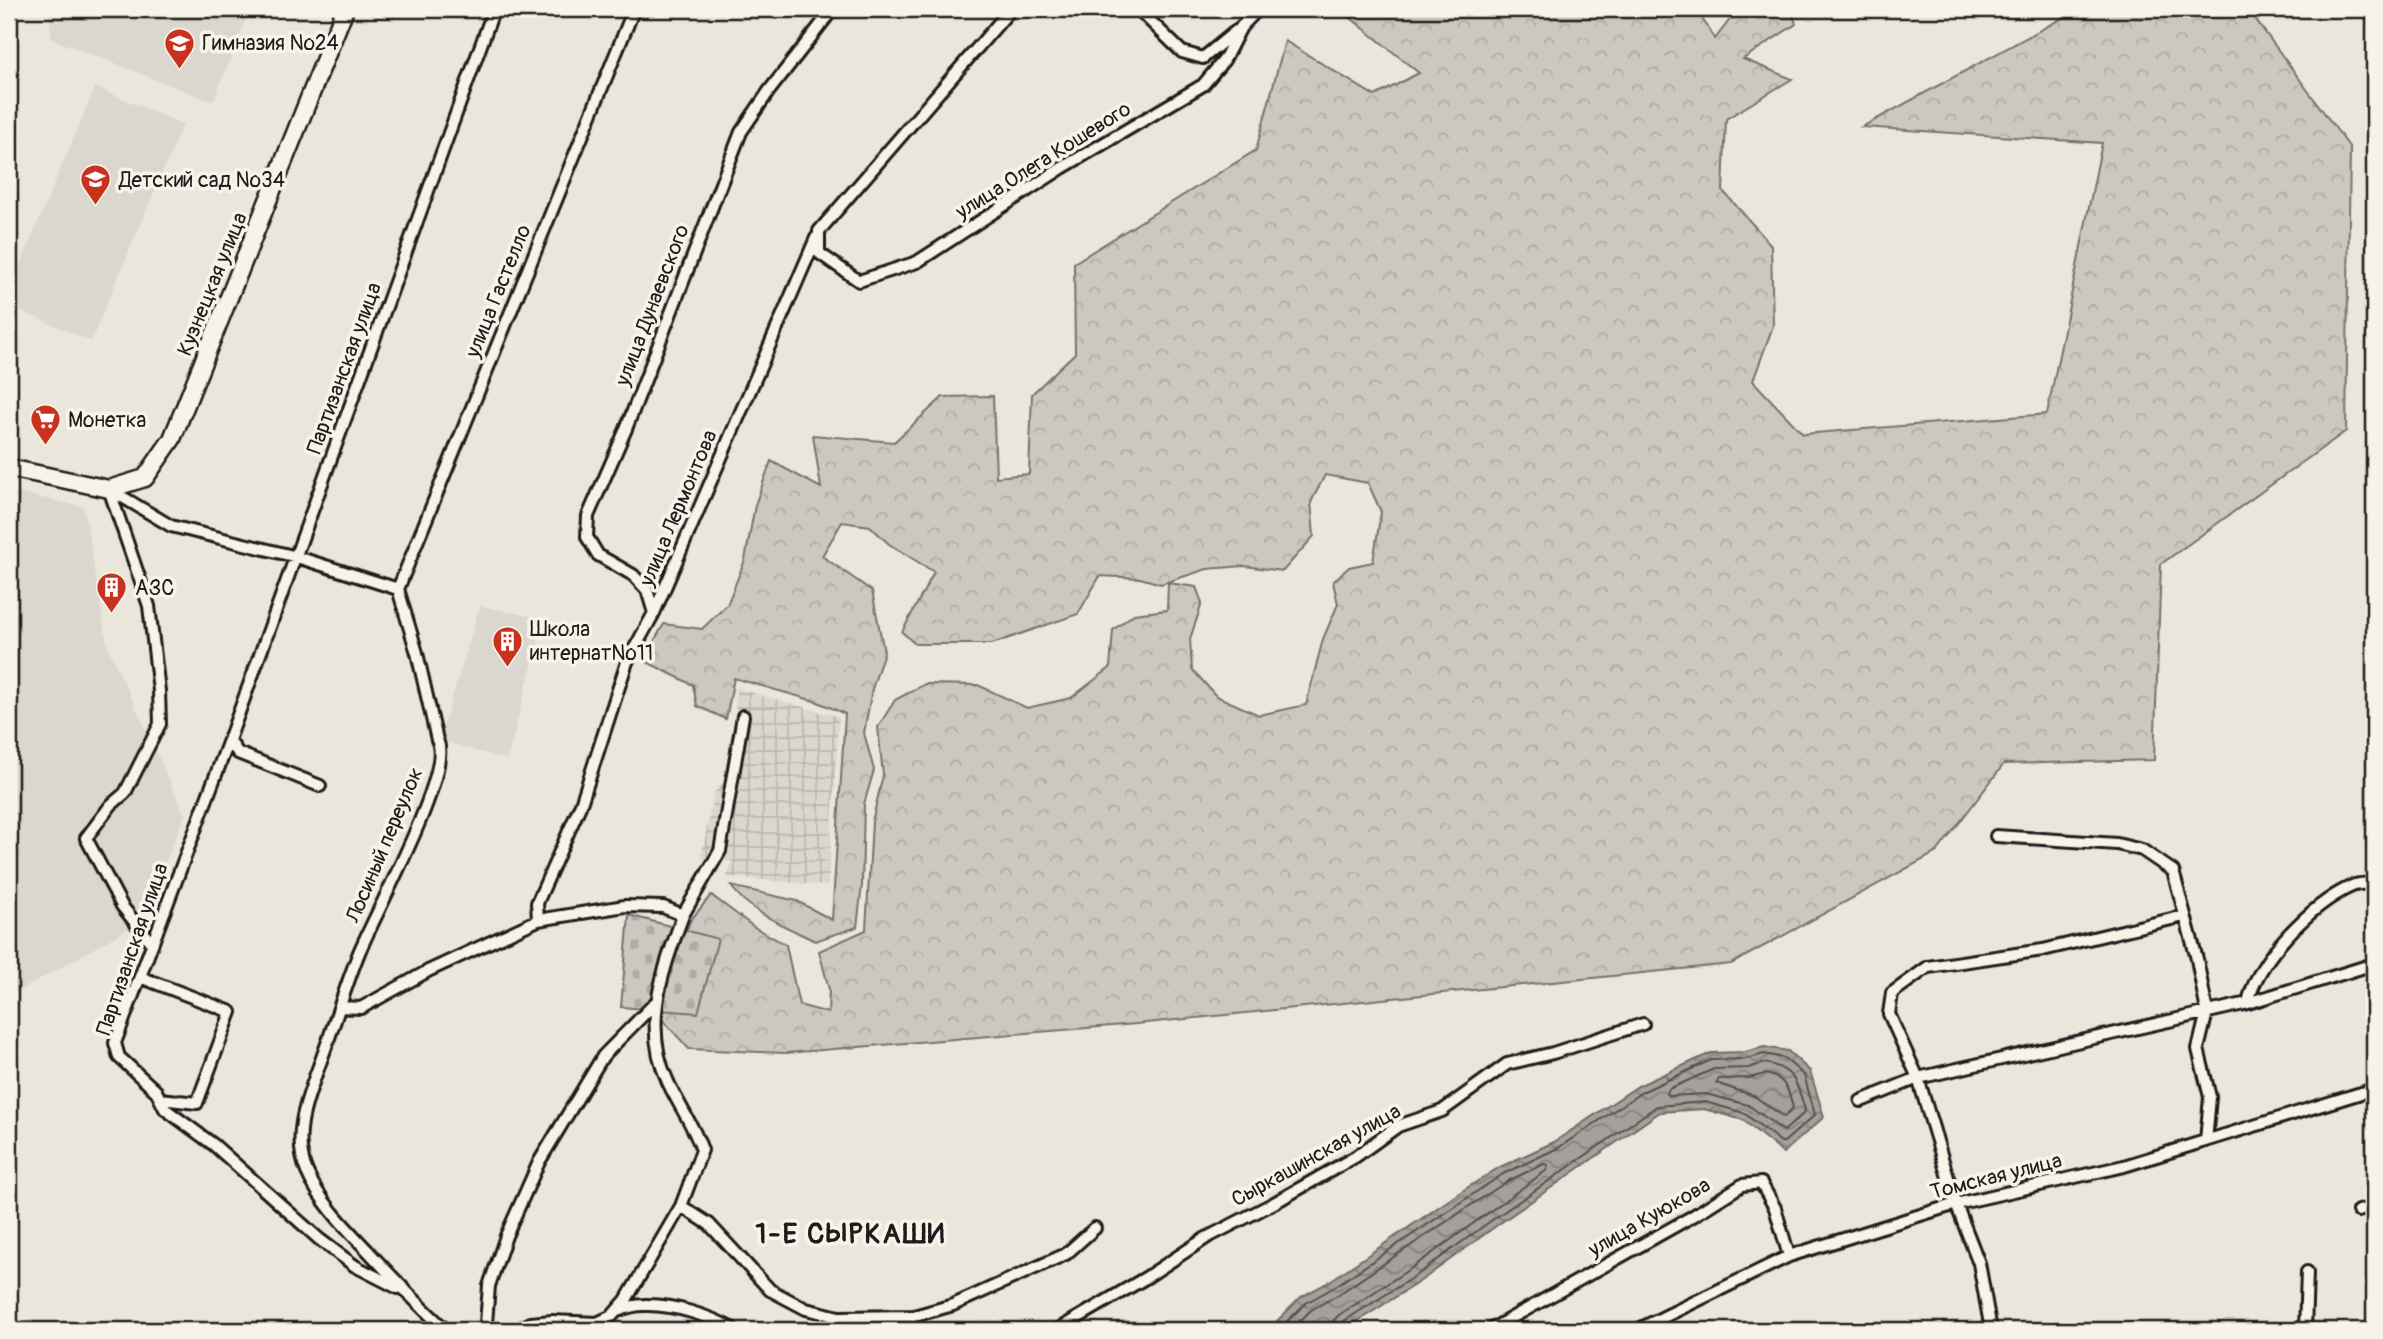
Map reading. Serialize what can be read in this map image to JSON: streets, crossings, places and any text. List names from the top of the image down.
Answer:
{
  "streets": {
    "main road": ["Кузнецкая улица"],
    "street": [
      "улица Олега Кошевого",
      "улица Гастелло",
      "улица Дунаевского",
      "Партизанская улица",
      "улица Лермонтова",
      "Лосиный переулок",
      "Сыркашинская улица",
      "Томская улица",
      "улица Куюкова"
    ]
  },
  "crossings": [
    ["улица Олега Кошевого", "улица Лермонтова"],
    ["улица Гастелло", "Лосиный переулок"],
    ["улица Дунаевского", "улица Лермонтова"],
    ["Партизанская улица", "Лосиный переулок"],
    ["Томская улица", "улица Куюкова"]
  ],
  "districts": ["1-Е СЫРКАШИ"],
  "places": {
    "school or university": ["Гимназия №24", "Детский сад №34"],
    "supermarket": ["Монетка"],
    "building": ["АЗС", "Школа интернат№11"]
  }
}
